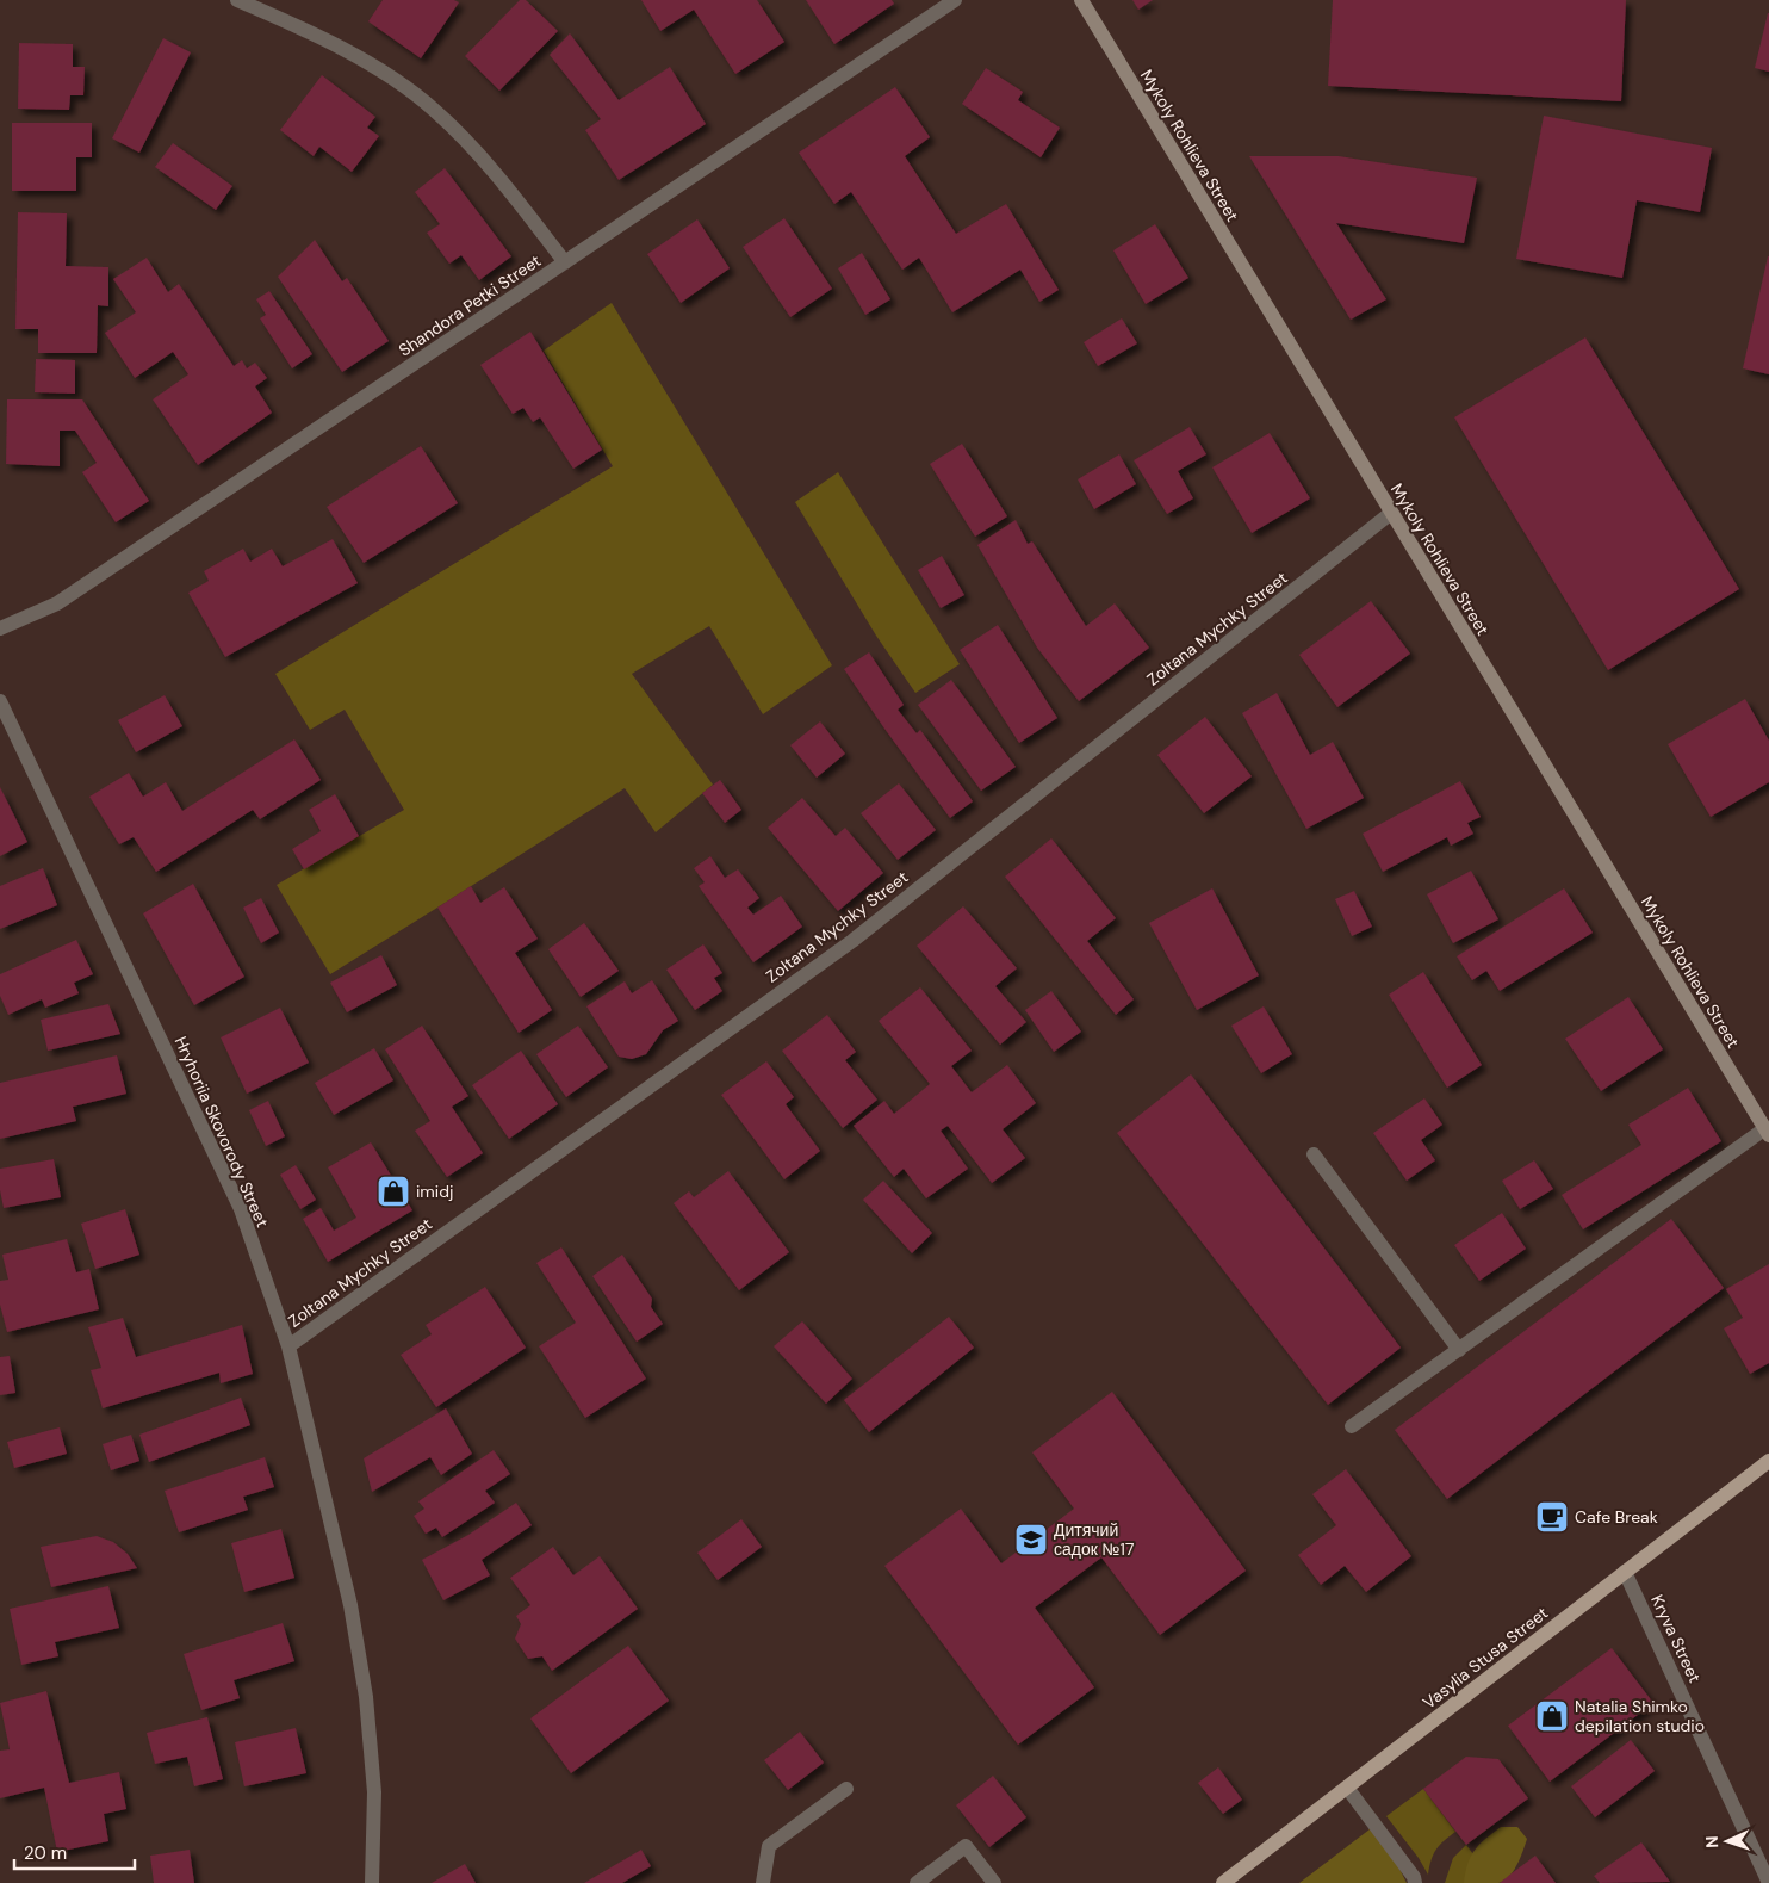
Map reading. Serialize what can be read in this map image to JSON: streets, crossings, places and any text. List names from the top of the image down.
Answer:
{
  "streets": {
    "main road": ["Vasylia Stusa Street"],
    "street": [
      "Mykoly Rohlieva Street",
      "Shandora Petki Street",
      "Zoltana Mychky Street",
      "Hryhoriia Skovorody Street",
      "Kryva Street"
    ]
  },
  "crossings": [
    ["Mykoly Rohlieva Street", "Zoltana Mychky Street"],
    ["Zoltana Mychky Street", "Hryhoriia Skovorody Street"],
    ["Kryva Street", "Vasylia Stusa Street"]
  ],
  "places": {
    "shop": ["imidj", "Natalia Shimko depilation studio"],
    "cafe": ["Cafe Break"],
    "school or university": ["Дитячий садок №17"]
  },
  "scale_bar": "20 m",
  "north": "left"
}
